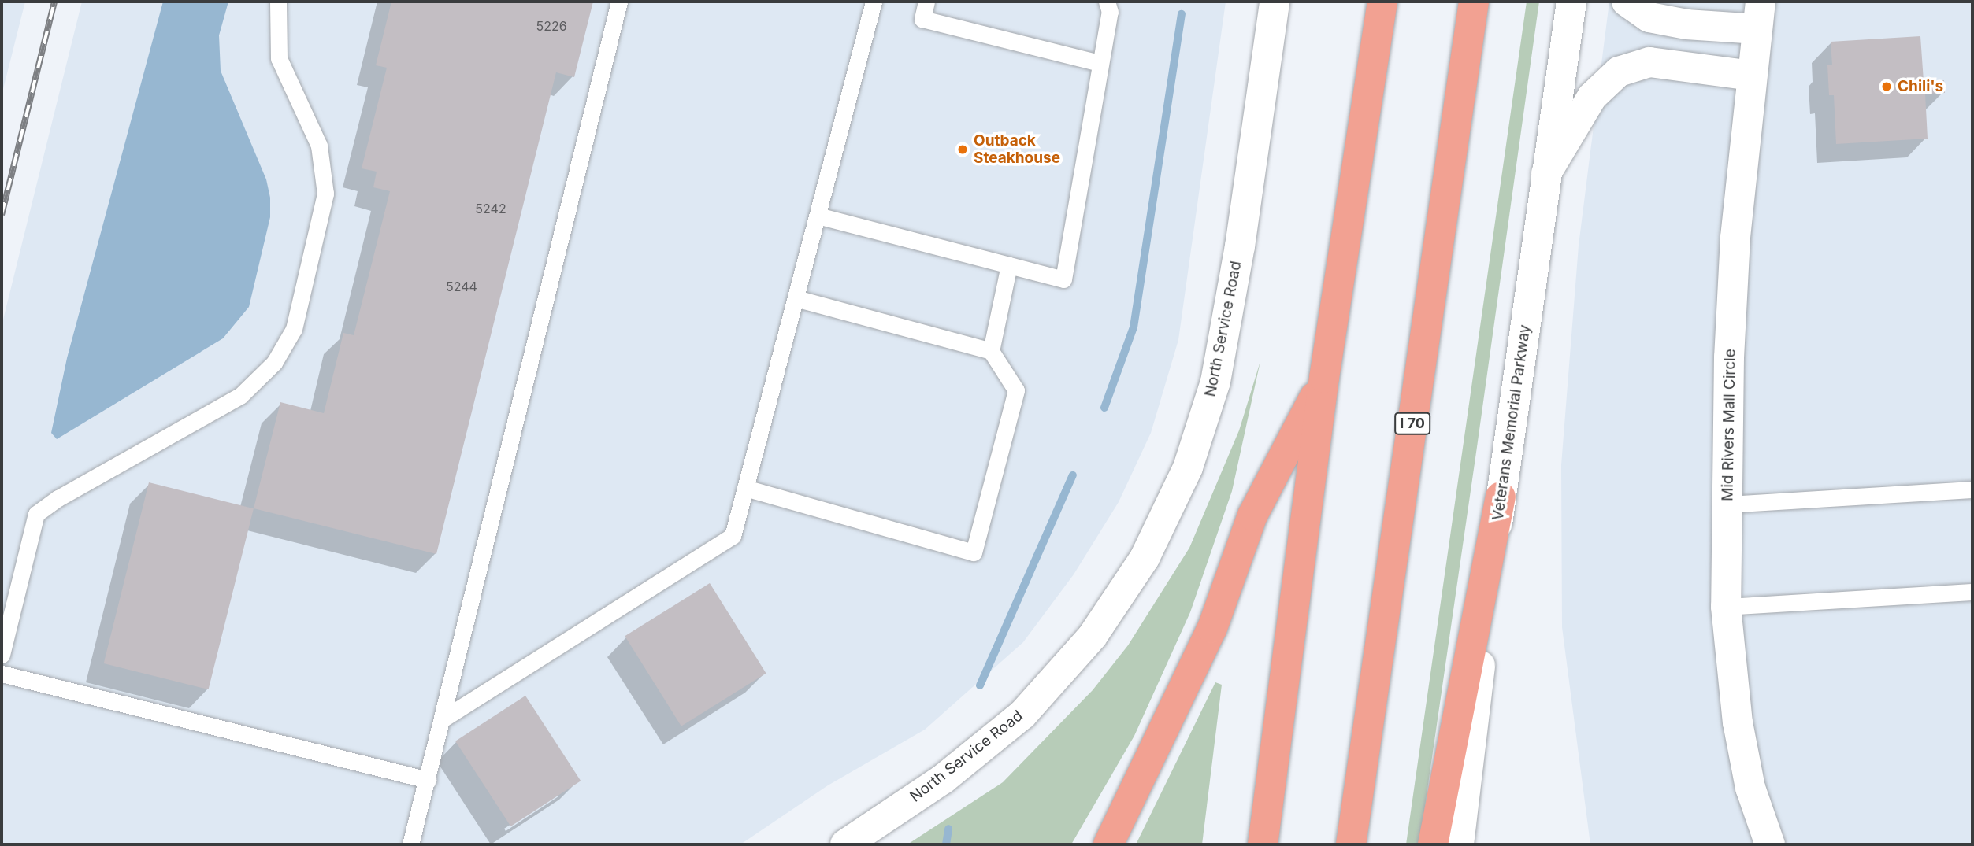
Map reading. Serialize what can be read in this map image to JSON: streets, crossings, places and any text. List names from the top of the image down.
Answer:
{
  "streets": {
    "highway": ["I 70"],
    "street": ["North Service Road", "Veterans Memorial Parkway", "Mid Rivers Mall Circle"]
  },
  "places": ["Chili's", "Outback Steakhouse"],
  "house_numbers": ["5226", "5242", "5244"]
}
